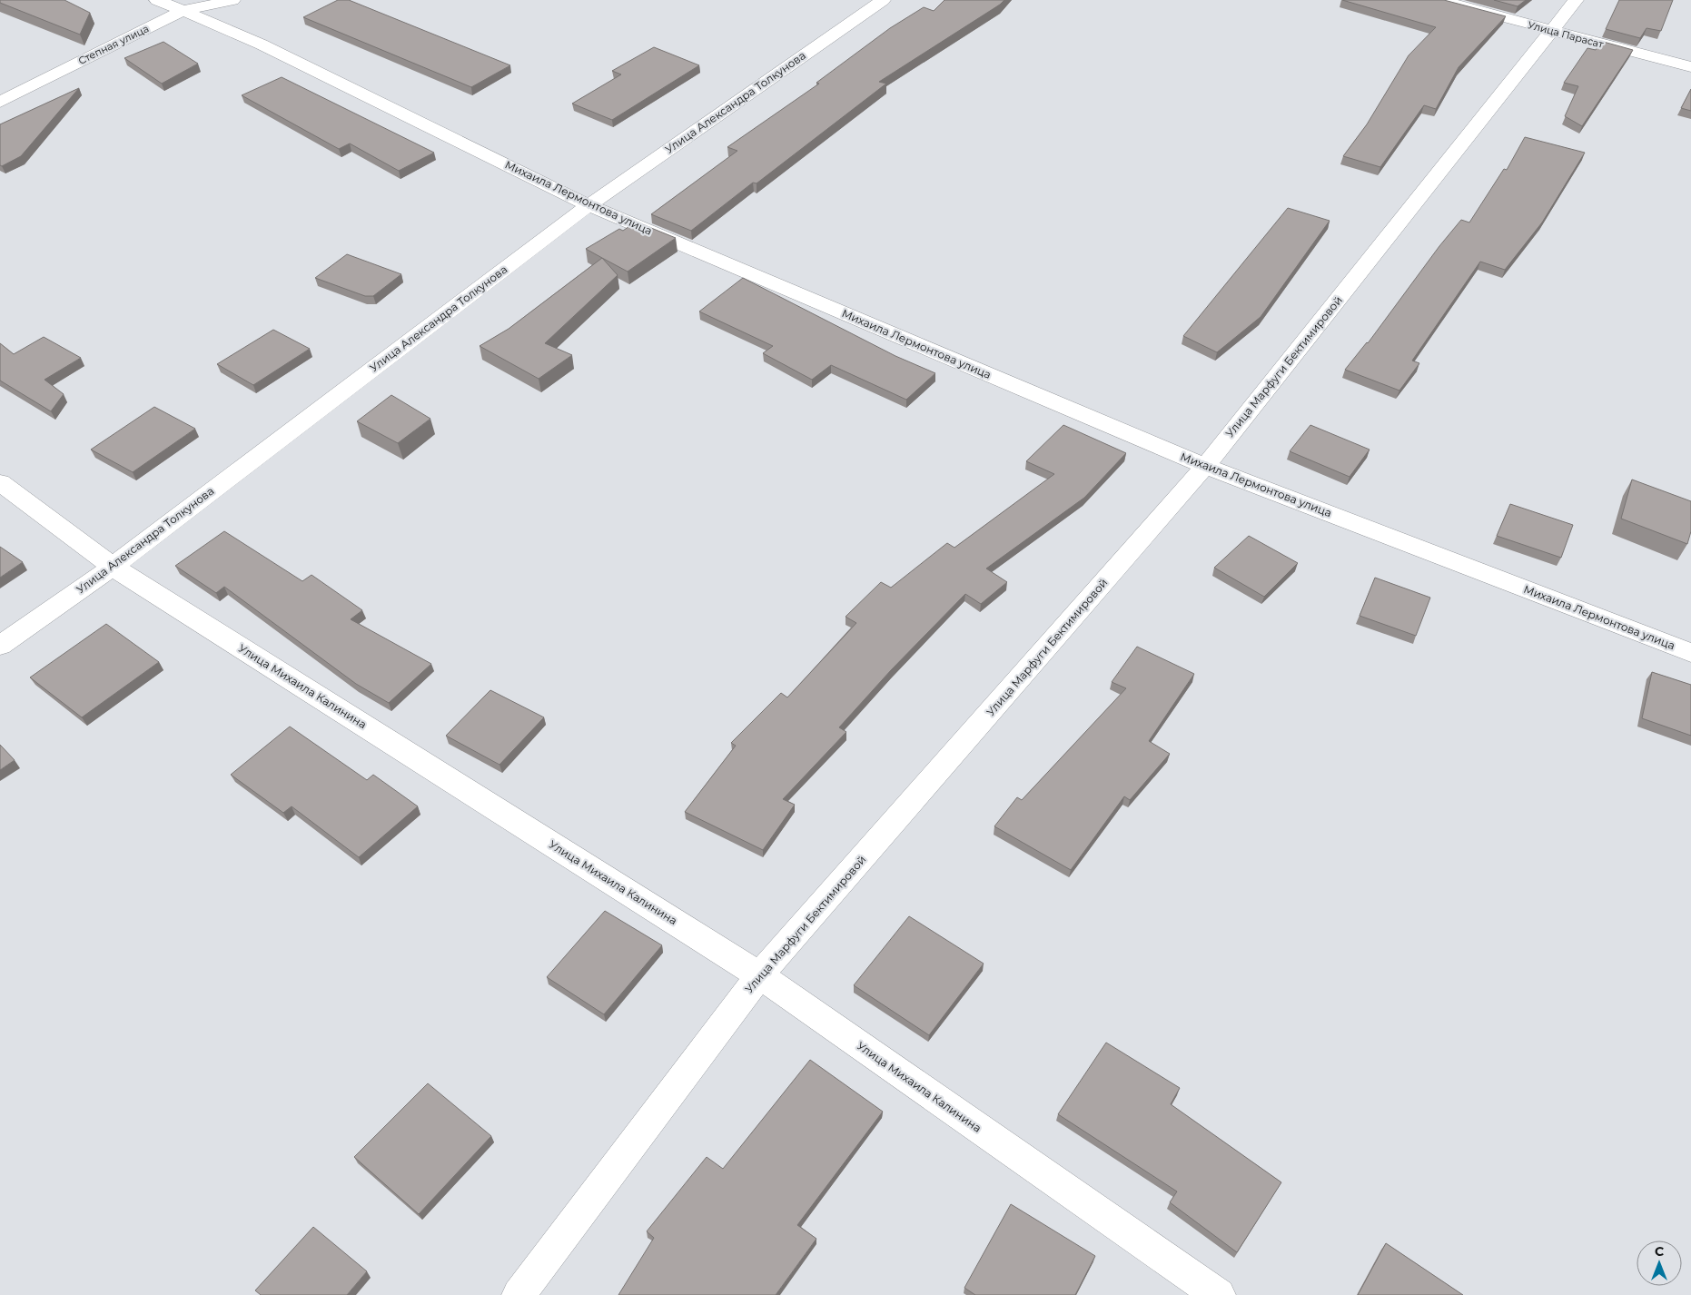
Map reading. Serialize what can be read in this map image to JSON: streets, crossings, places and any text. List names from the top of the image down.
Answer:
{
  "streets": {
    "street": [
      "Улица Парасат",
      "Степная улица",
      "Улица Александра Толкунова",
      "Михаила Лермонтова улица",
      "Улица Марфуги Бектимировой",
      "Улица Михаила Калинина"
    ]
  },
  "crossings": [
    ["Улица Парасат", "Улица Марфуги Бектимировой"],
    ["Степная улица", "Михаила Лермонтова улица"],
    ["Улица Александра Толкунова", "Михаила Лермонтова улица"],
    ["Улица Александра Толкунова", "Улица Михаила Калинина"],
    ["Михаила Лермонтова улица", "Улица Марфуги Бектимировой"],
    ["Улица Марфуги Бектимировой", "Улица Михаила Калинина"]
  ],
  "north": "top"
}
